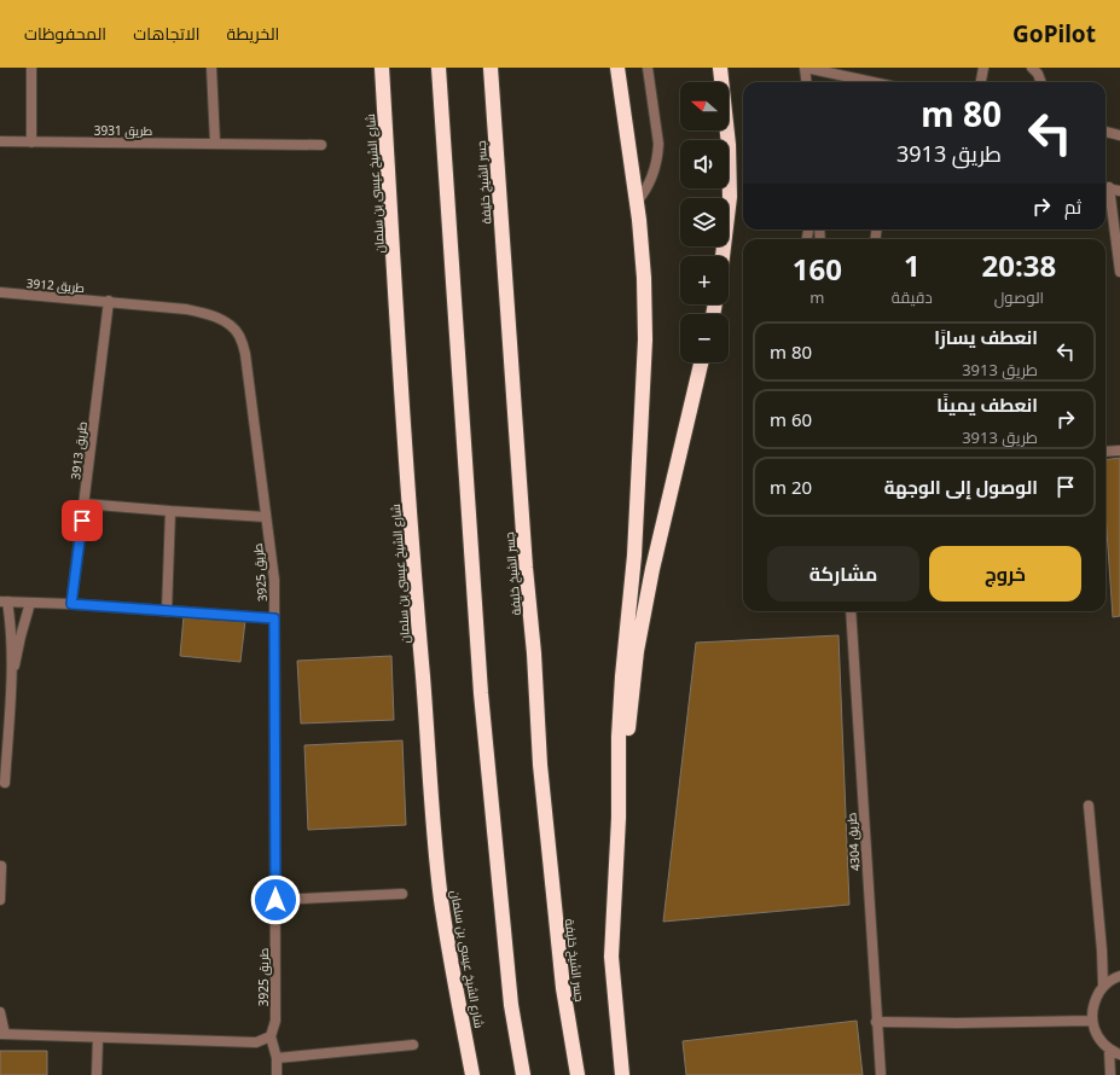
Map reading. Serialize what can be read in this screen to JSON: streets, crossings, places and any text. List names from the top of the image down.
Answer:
{
  "streets": {
    "highway": ["جسر الشيخ خليفة", "شارع الشيخ عيسى بن سلمان"],
    "street": [
      "طريق 3931",
      "طريق 3912",
      "طريق 3913",
      "طريق 3925",
      "طريق 4304"
    ]
  },
  "crossings": [
    ["طريق 3912", "طريق 3913"],
    ["طريق 3912", "طريق 3925"],
    ["طريق 3913", "طريق 3925"]
  ],
  "north": "left",
  "page": {
    "header": "GoPilot",
    "nav": ["الخريطة", "الاتجاهات", "المحفوظات"],
    "map_buttons": ["+", "−"],
    "turn": ["80 m", "طريق 3913"],
    "then": "ثم",
    "eta": [
      "20:38",
      "الوصول",
      "1",
      "دقيقة",
      "160",
      "m"
    ],
    "list": [
      {
        "name": "انعطف يسارًا",
        "note": "طريق 3913",
        "value": "80 m"
      },
      {
        "name": "انعطف يمينًا",
        "note": "طريق 3913",
        "value": "60 m"
      },
      {
        "name": "الوصول إلى الوجهة",
        "value": "20 m"
      }
    ],
    "buttons": ["خروج", "مشاركة"]
  }
}
